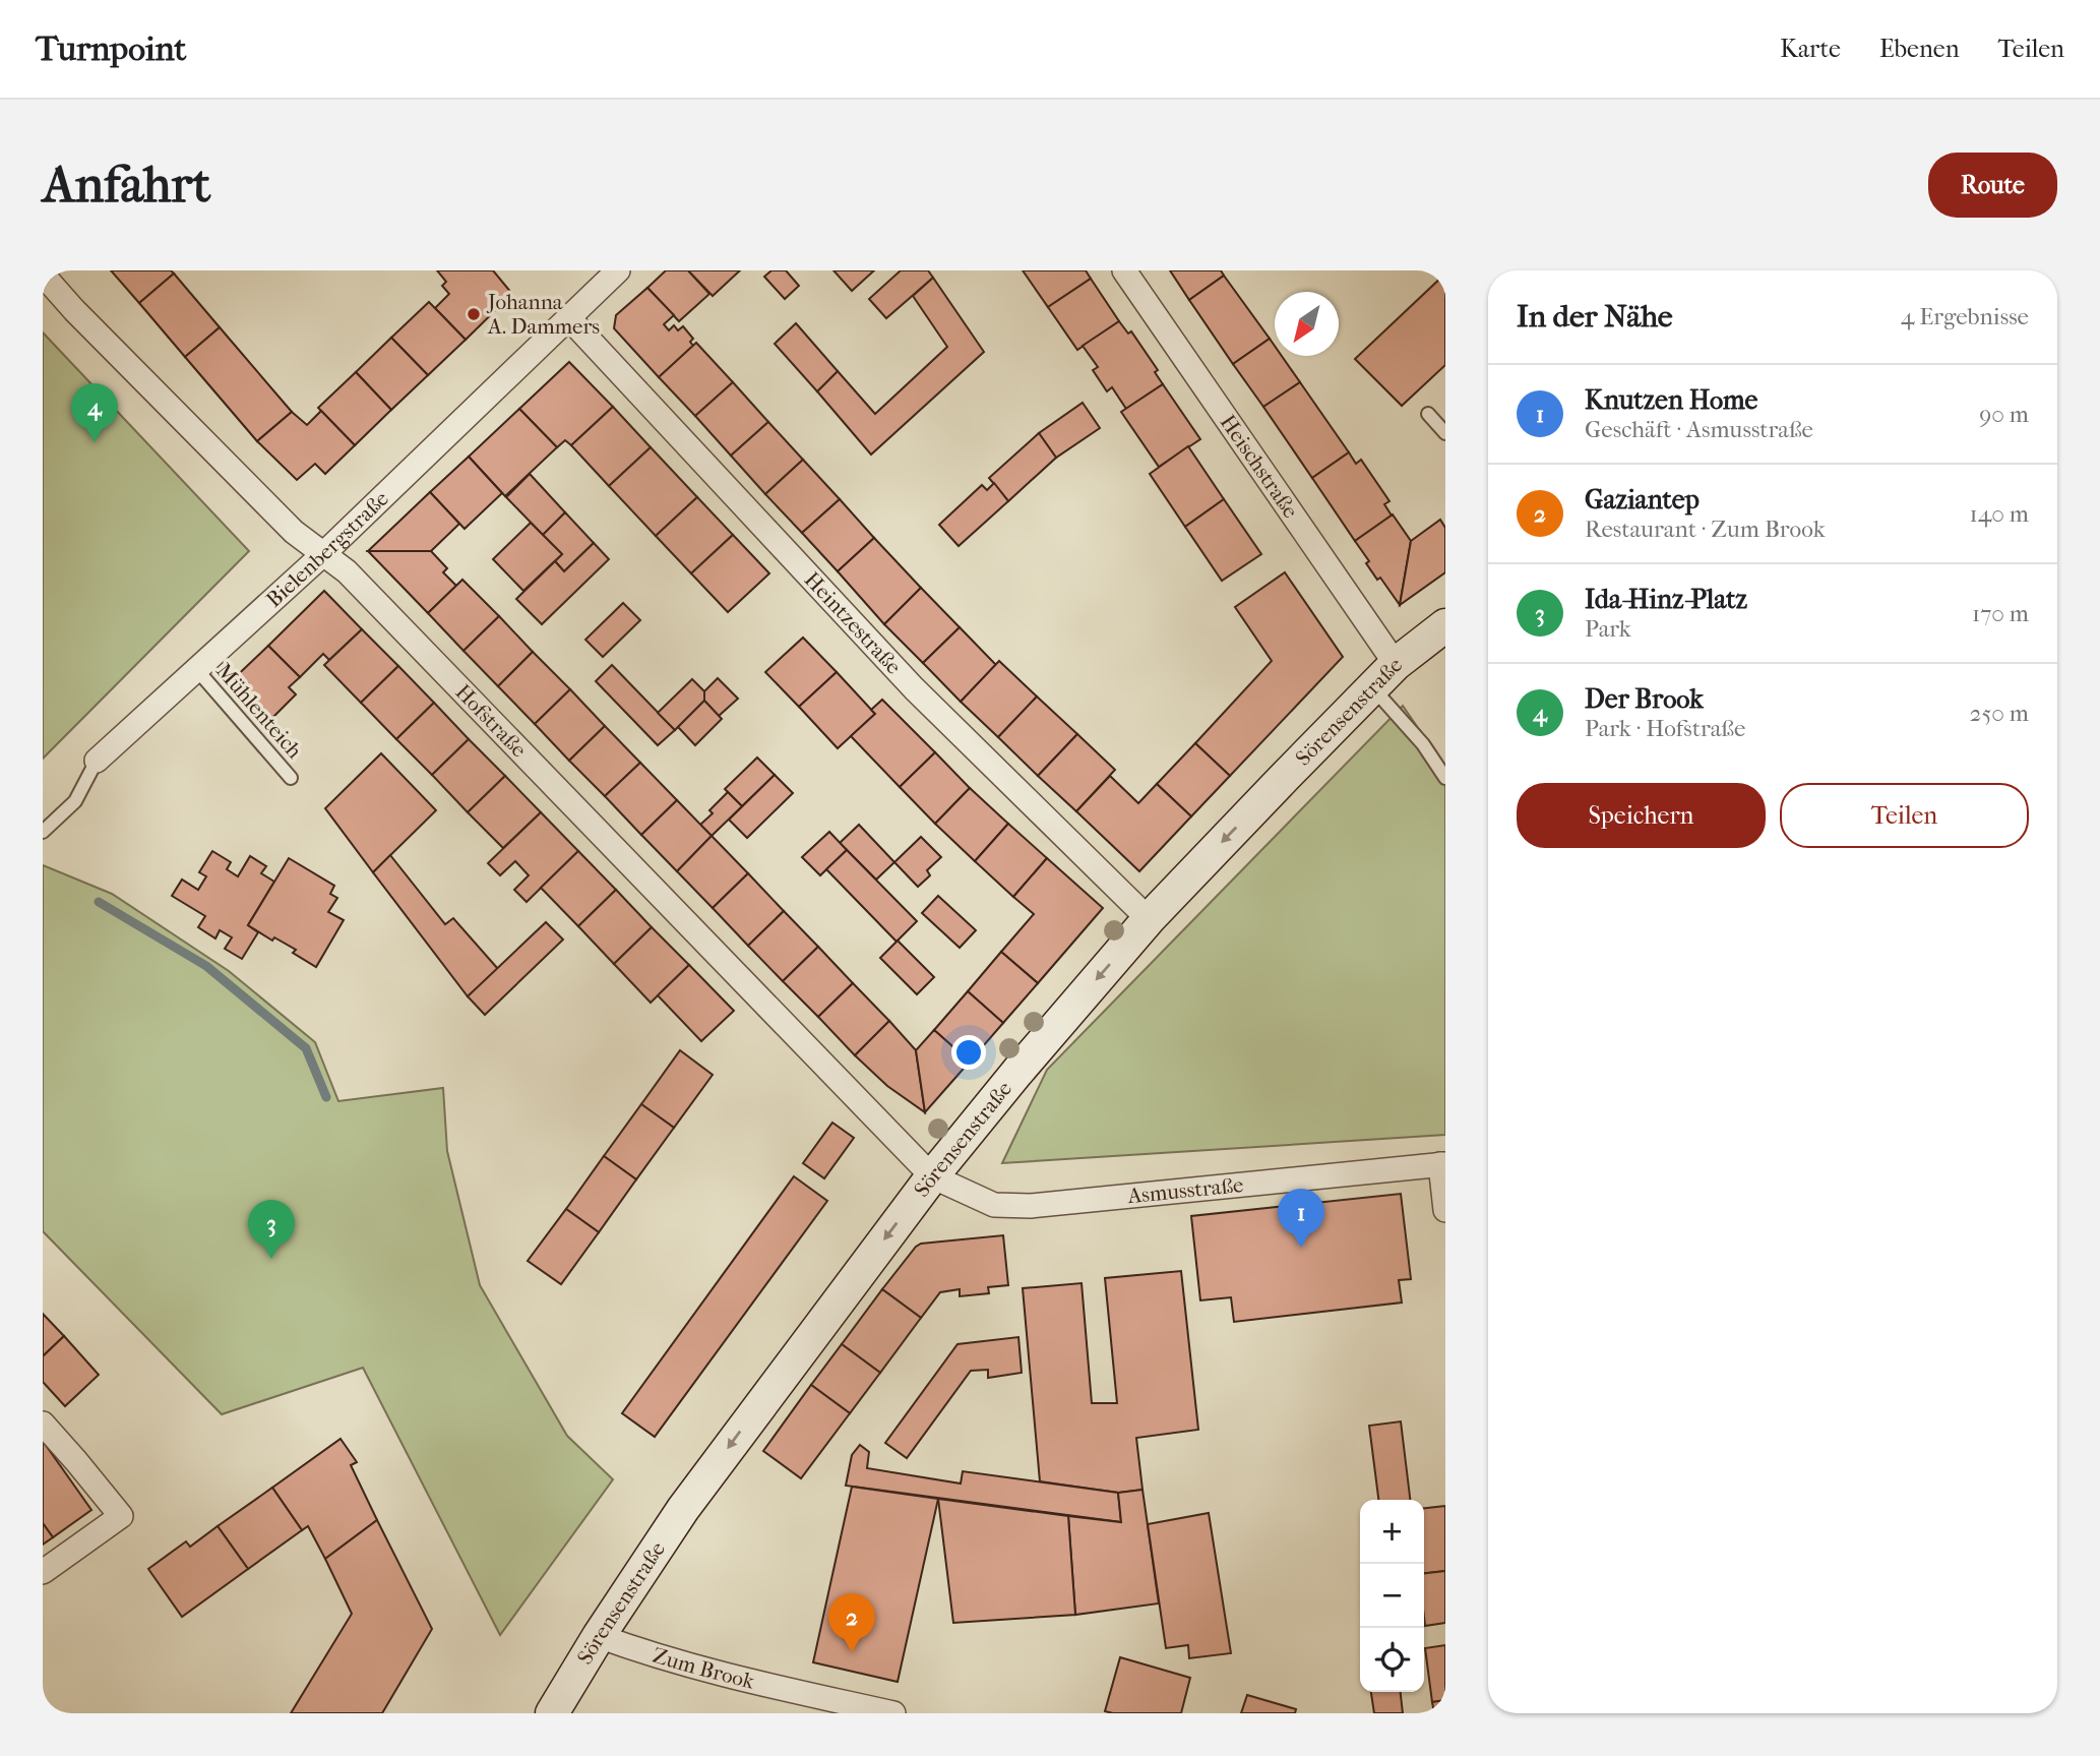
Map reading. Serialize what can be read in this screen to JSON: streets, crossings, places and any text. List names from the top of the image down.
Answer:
{
  "streets": {
    "main road": ["Sörensenstraße"],
    "street": [
      "Heischstraße",
      "Bielenbergstraße",
      "Heintzestraße",
      "Hofstraße",
      "Asmusstraße",
      "Zum Brook"
    ],
    "lane": ["Mühlenteich"]
  },
  "crossings": [
    ["Heischstraße", "Sörensenstraße"],
    ["Bielenbergstraße", "Heintzestraße"],
    ["Bielenbergstraße", "Mühlenteich"],
    ["Bielenbergstraße", "Hofstraße"],
    ["Heintzestraße", "Sörensenstraße"],
    ["Sörensenstraße", "Hofstraße"],
    ["Sörensenstraße", "Asmusstraße"],
    ["Sörensenstraße", "Zum Brook"],
    ["Hofstraße", "Asmusstraße"]
  ],
  "one_way": ["Sörensenstraße"],
  "places": ["Johanna A. Dammers"],
  "north": "bottom left",
  "page": {
    "header": "Turnpoint",
    "nav": ["Karte", "Ebenen", "Teilen"],
    "buttons": [
      "Route",
      ["Speichern", "Teilen"]
    ],
    "title": "Anfahrt",
    "heading": ["In der Nähe", "4 Ergebnisse"],
    "list": [
      {
        "mark": "1",
        "name": "Knutzen Home",
        "note": "Geschäft · Asmusstraße",
        "value": "90 m"
      },
      {
        "mark": "2",
        "name": "Gaziantep",
        "note": "Restaurant · Zum Brook",
        "value": "140 m"
      },
      {
        "mark": "3",
        "name": "Ida-Hinz-Platz",
        "note": "Park",
        "value": "170 m"
      },
      {
        "mark": "4",
        "name": "Der Brook",
        "note": "Park · Hofstraße",
        "value": "250 m"
      }
    ],
    "pins": [
      "4",
      "1",
      "3",
      "2"
    ],
    "map_buttons": ["+", "−"]
  }
}
